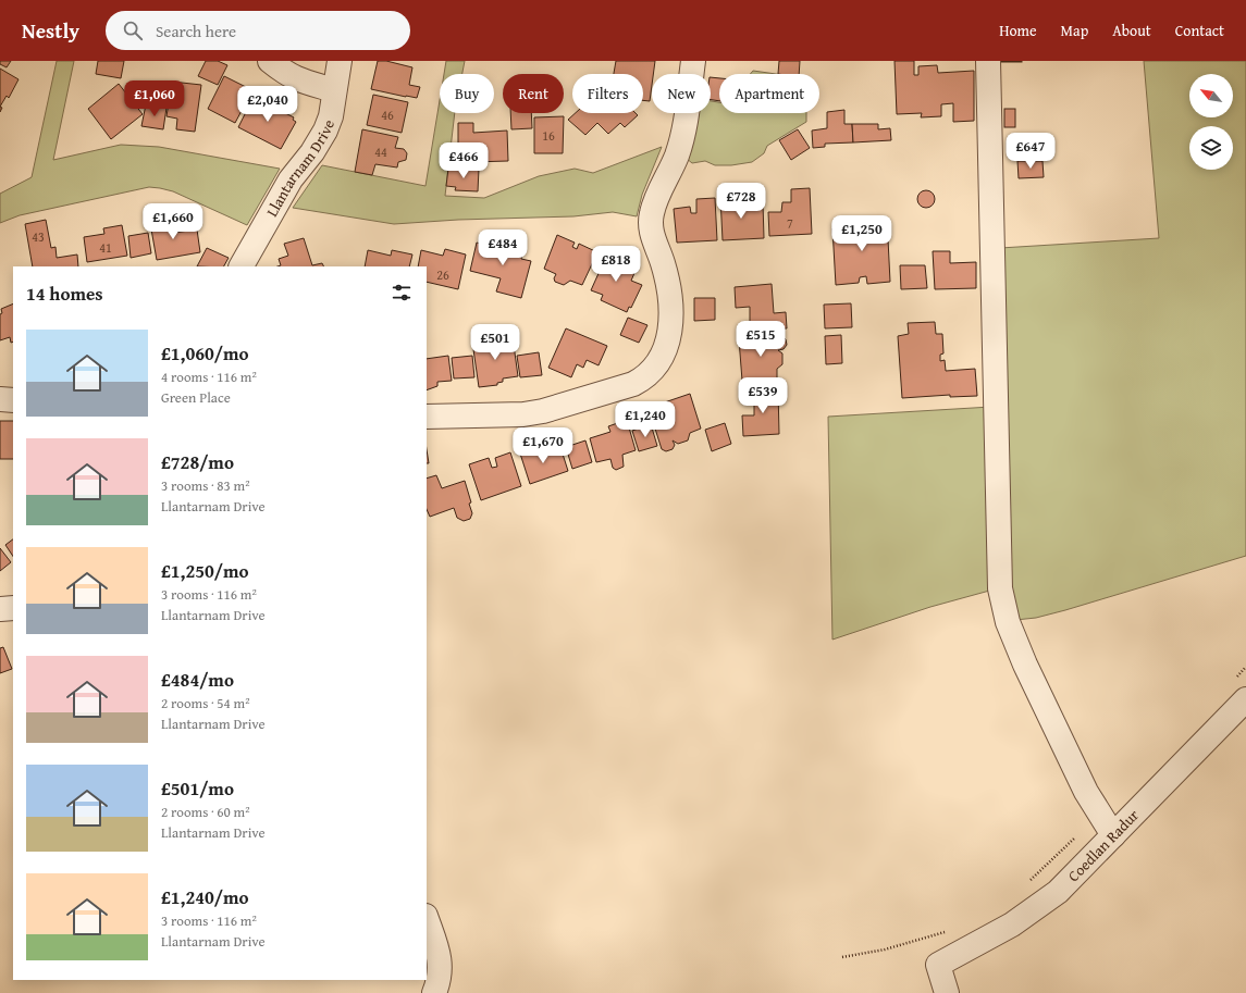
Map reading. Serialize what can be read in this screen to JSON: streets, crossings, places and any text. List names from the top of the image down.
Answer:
{
  "streets": {
    "street": ["Llantarnam Drive", "Coedlan Radur"]
  },
  "house_numbers": [
    "46",
    "16",
    "44",
    "7",
    "43",
    "41",
    "26"
  ],
  "north": "top left",
  "page": {
    "header": "Nestly",
    "search": "Search here",
    "nav": [
      "Home",
      "Map",
      "About",
      "Contact"
    ],
    "chip": [
      "Buy",
      "Rent",
      "Filters",
      "New",
      "Apartment"
    ],
    "price": [
      "£1,060",
      "£2,040",
      "£647",
      "£466",
      "£728",
      "£1,660",
      "£1,250",
      "£484",
      "£818",
      "£515",
      "£501",
      "£539",
      "£1,240",
      "£1,670"
    ],
    "heading": "14 homes",
    "list": [
      {
        "name": "£1,060/mo",
        "note": "4 rooms · 116 m² · Green Place"
      },
      {
        "name": "£728/mo",
        "note": "3 rooms · 83 m² · Llantarnam Drive"
      },
      {
        "name": "£1,250/mo",
        "note": "3 rooms · 116 m² · Llantarnam Drive"
      },
      {
        "name": "£484/mo",
        "note": "2 rooms · 54 m² · Llantarnam Drive"
      },
      {
        "name": "£501/mo",
        "note": "2 rooms · 60 m² · Llantarnam Drive"
      },
      {
        "name": "£1,240/mo",
        "note": "3 rooms · 116 m² · Llantarnam Drive"
      }
    ]
  }
}
